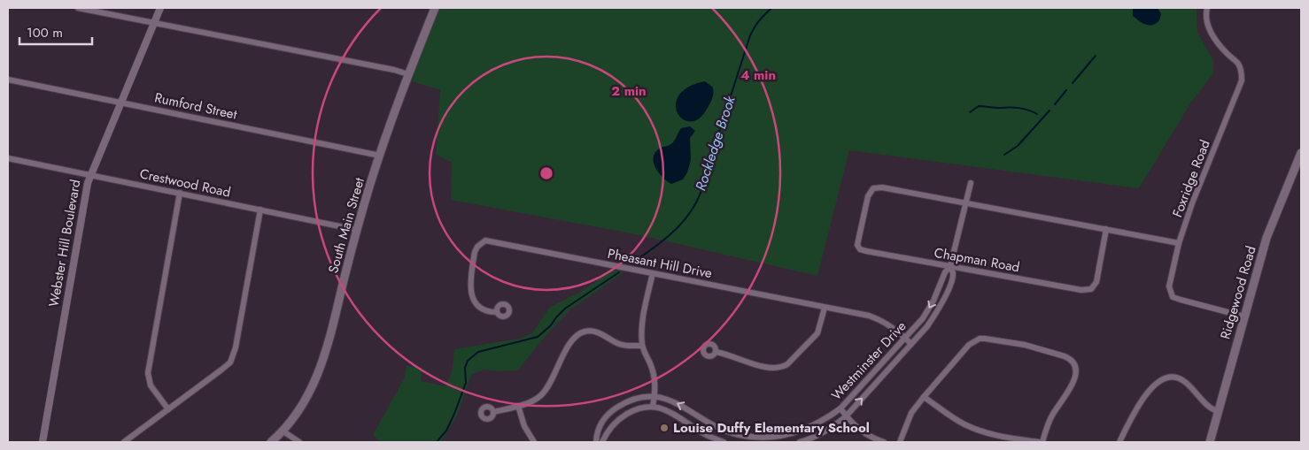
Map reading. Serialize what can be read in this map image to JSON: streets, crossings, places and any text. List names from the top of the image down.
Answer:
{
  "streets": {
    "main road": ["South Main Street", "Ridgewood Road"],
    "street": [
      "Rumford Street",
      "Foxridge Road",
      "Crestwood Road",
      "Webster Hill Boulevard",
      "Chapman Road",
      "Pheasant Hill Drive",
      "Westminster Drive"
    ]
  },
  "crossings": [
    ["Rumford Street", "South Main Street"],
    ["Rumford Street", "Webster Hill Boulevard"],
    ["Foxridge Road", "Ridgewood Road"],
    ["Crestwood Road", "South Main Street"],
    ["Crestwood Road", "Webster Hill Boulevard"],
    ["Chapman Road", "Westminster Drive"],
    ["Pheasant Hill Drive", "Westminster Drive"]
  ],
  "water": ["Rockledge Brook"],
  "places": ["Louise Duffy Elementary School"],
  "scale_bar": "100 m",
  "rings": ["4 min", "2 min"]
}
